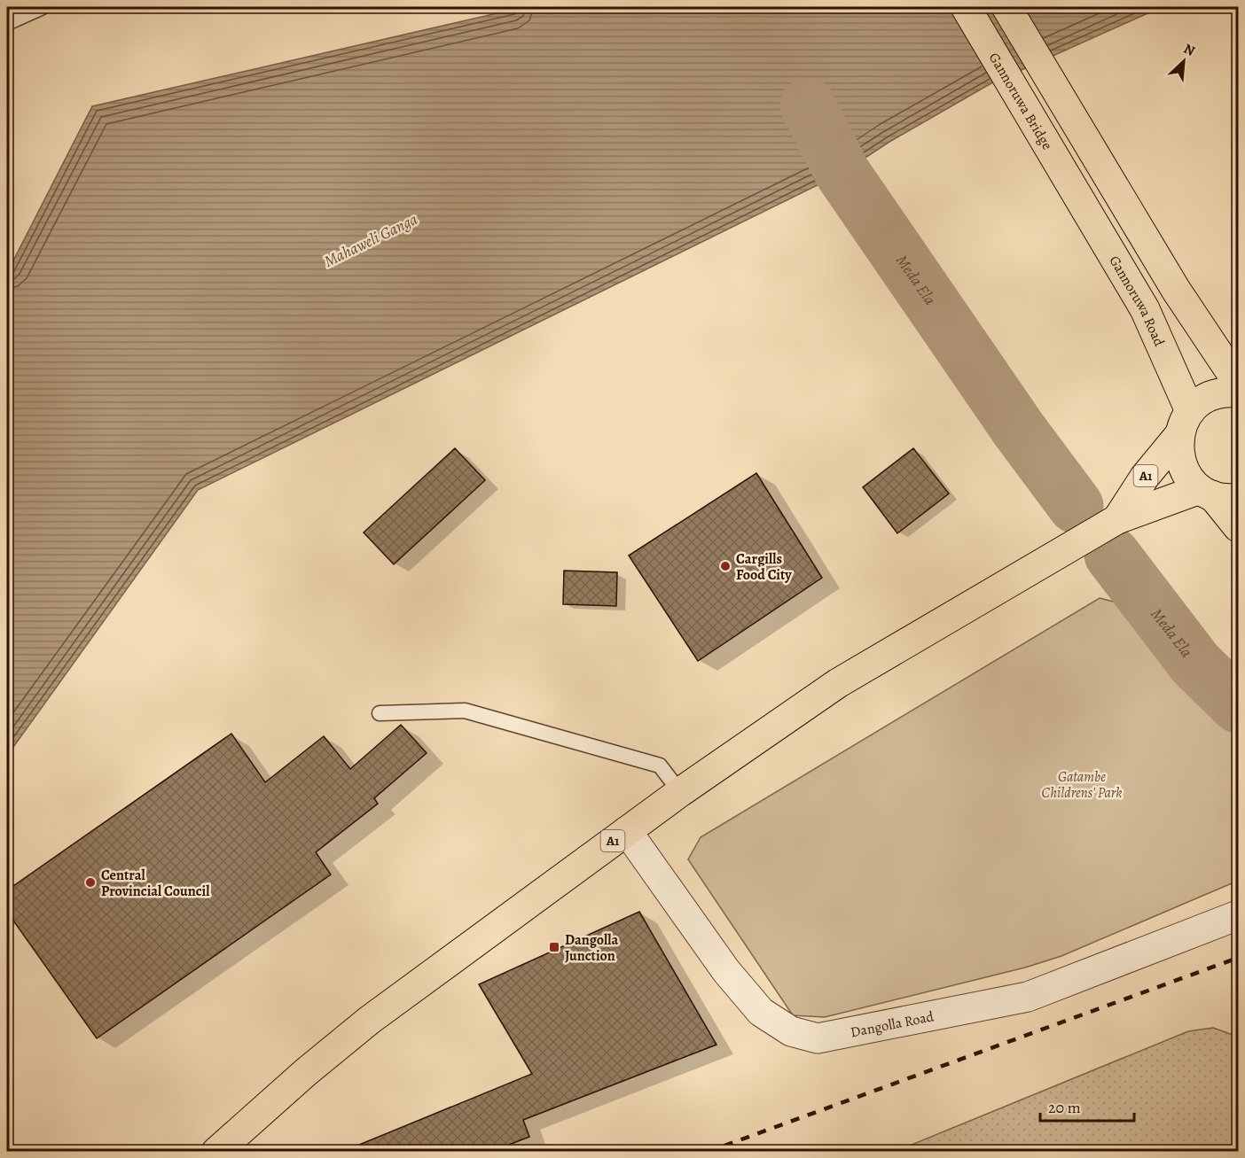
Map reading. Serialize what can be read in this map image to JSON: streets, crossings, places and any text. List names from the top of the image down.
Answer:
{
  "streets": {
    "main road": ["Gannoruwa Bridge", "Gannoruwa Road", "A1"],
    "street": ["Dangolla Road"]
  },
  "crossings": [
    ["Gannoruwa Bridge", "Gannoruwa Road"],
    ["Gannoruwa Road", "A1"],
    ["A1", "Dangolla Road"]
  ],
  "water": ["Mahaweli Ganga", "Meda Ela"],
  "parks": ["Gatambe Childrens' Park"],
  "places": {
    "other": ["Cargills Food City", "Central Provincial Council"],
    "transit": ["Dangolla Junction"]
  },
  "scale_bar": "20 m",
  "north": "top right"
}
